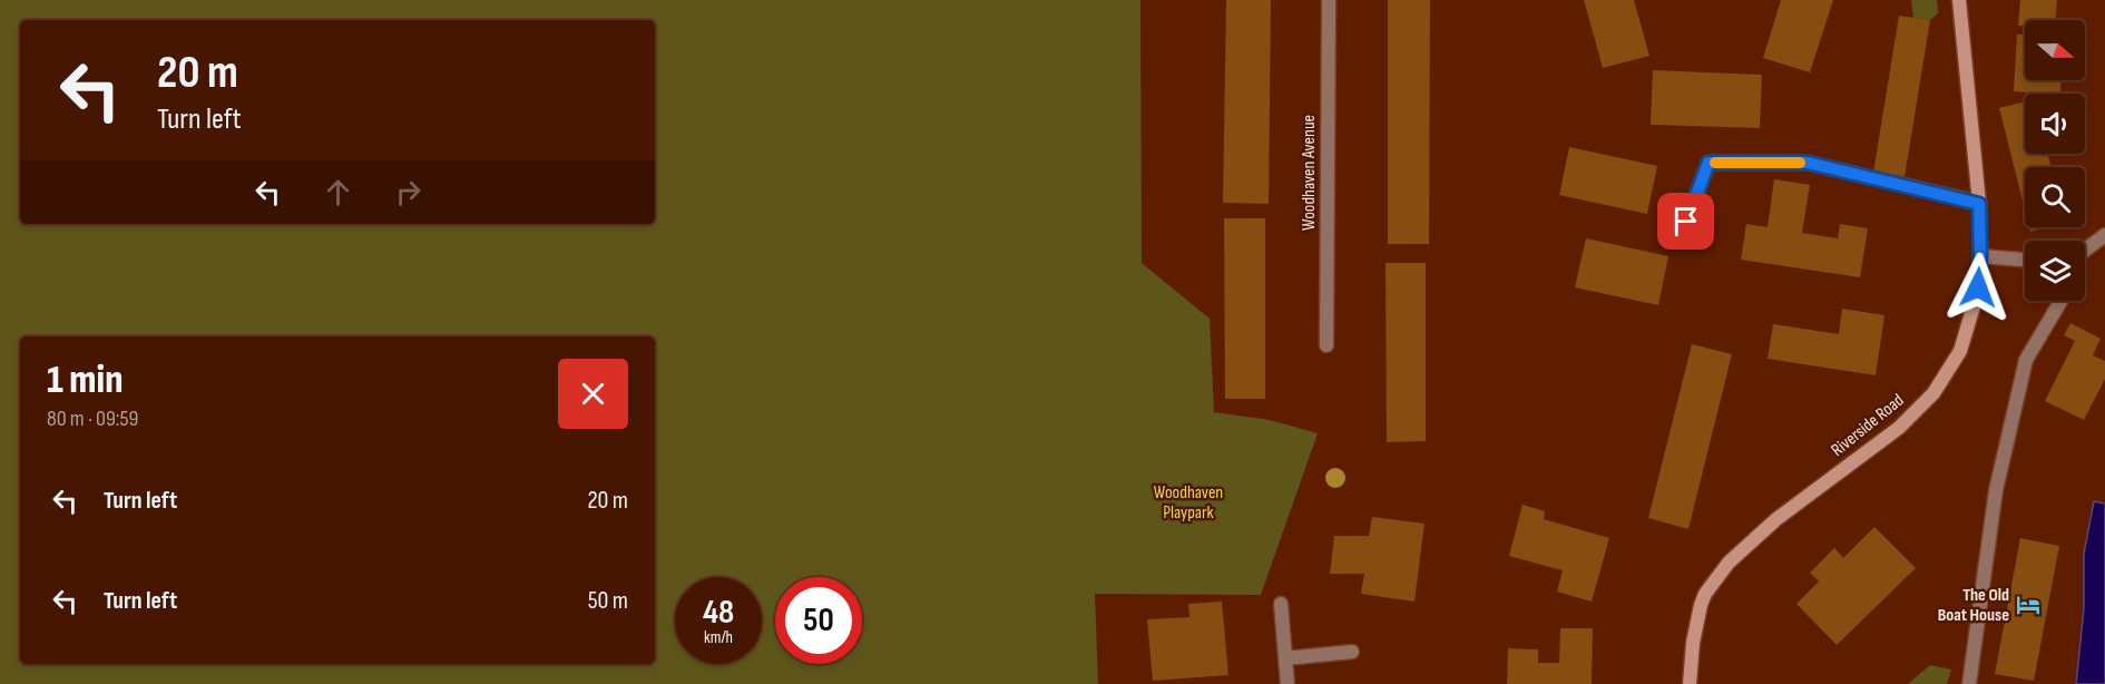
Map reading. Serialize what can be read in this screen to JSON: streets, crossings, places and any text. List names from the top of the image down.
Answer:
{
  "streets": {
    "main road": ["Riverside Road"],
    "street": ["Woodhaven Avenue"]
  },
  "parks": ["Woodhaven Playpark"],
  "places": {
    "hotel": ["The Old Boat House"]
  },
  "north": "right",
  "page": {
    "turn": ["20 m", "Turn left"],
    "heading": ["1 min", "80 m · 09:59"],
    "list": [
      {
        "name": "Turn left",
        "value": "20 m"
      },
      {
        "name": "Turn left",
        "value": "50 m"
      }
    ],
    "speed": "48 km/h",
    "limit": "50"
  }
}
